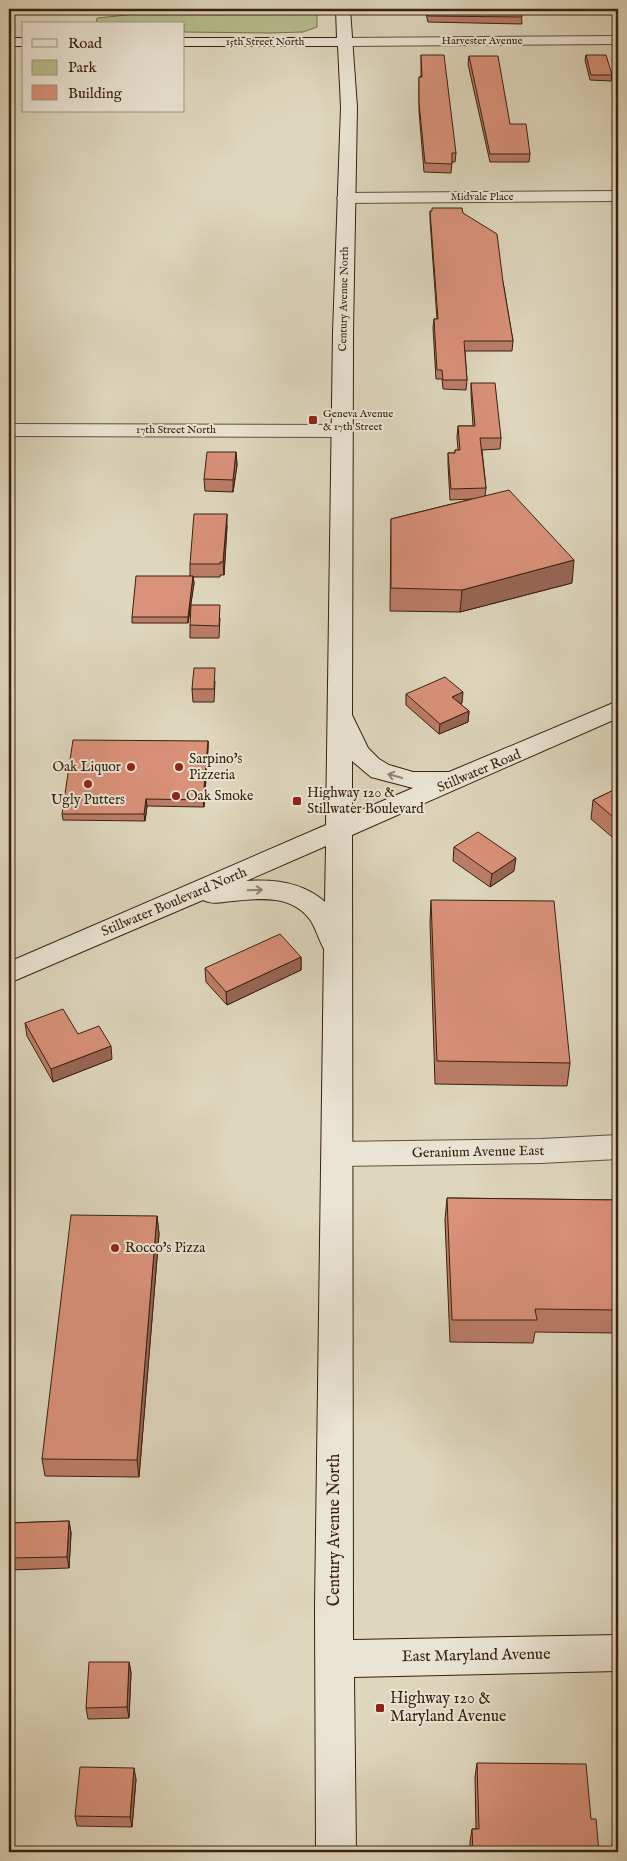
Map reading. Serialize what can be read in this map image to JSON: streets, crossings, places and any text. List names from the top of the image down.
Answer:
{
  "streets": {
    "main road": [
      "Harvester Avenue",
      "15th Street North",
      "Midvale Place",
      "Century Avenue North",
      "17th Street North",
      "Stillwater Road",
      "Stillwater Boulevard North",
      "Geranium Avenue East",
      "East Maryland Avenue"
    ]
  },
  "crossings": [
    ["Harvester Avenue", "15th Street North"],
    ["Harvester Avenue", "Century Avenue North"],
    ["15th Street North", "Century Avenue North"],
    ["Midvale Place", "Century Avenue North"],
    ["Century Avenue North", "17th Street North"],
    ["Century Avenue North", "Stillwater Road"],
    ["Century Avenue North", "Stillwater Boulevard North"],
    ["Century Avenue North", "Geranium Avenue East"],
    ["Century Avenue North", "East Maryland Avenue"],
    ["Stillwater Road", "Stillwater Boulevard North"]
  ],
  "places": {
    "transit": ["Geneva Avenue & 17th Street", "Highway 120 & Stillwater Boulevard", "Highway 120 & Maryland Avenue"],
    "other": [
      "Oak Liquor",
      "Sarpino's Pizzeria",
      "Ugly Putters",
      "Oak Smoke",
      "Rocco's Pizza"
    ]
  },
  "legend": ["Road", "Park", "Building"]
}
